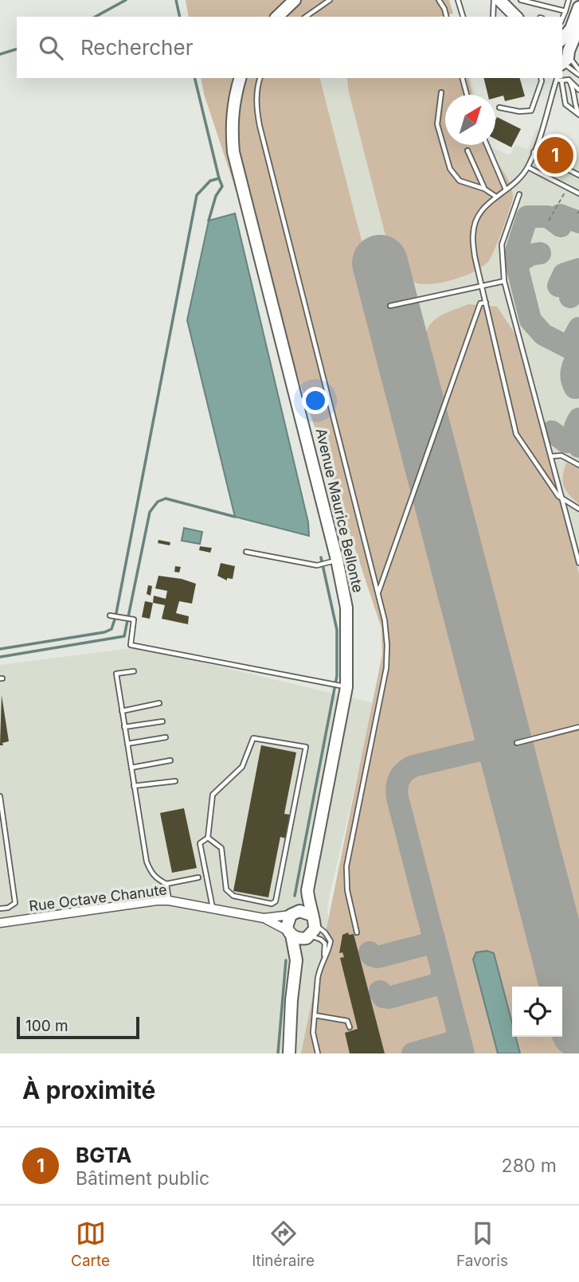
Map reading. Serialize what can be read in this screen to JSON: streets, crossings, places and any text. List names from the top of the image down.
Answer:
{
  "streets": {
    "street": ["Avenue Maurice Bellonte", "Rue Octave Chanute"]
  },
  "crossings": [
    ["Avenue Maurice Bellonte", "Rue Octave Chanute"]
  ],
  "scale_bar": "100 m",
  "north": "top right",
  "page": {
    "search": "Rechercher",
    "pins": "1",
    "scale": "100 m",
    "heading": "À proximité",
    "list": [
      {
        "mark": "1",
        "name": "BGTA",
        "note": "Bâtiment public",
        "value": "280 m"
      }
    ],
    "nav": ["Carte", "Itinéraire", "Favoris"]
  }
}
